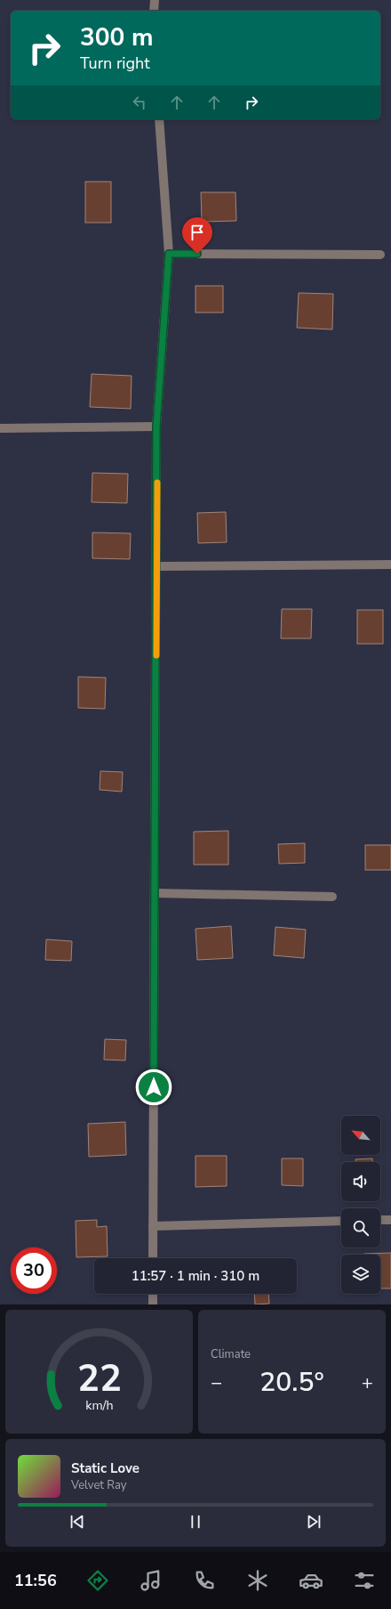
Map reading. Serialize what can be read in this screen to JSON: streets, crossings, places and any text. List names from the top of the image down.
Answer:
{
  "north": "top left",
  "page": {
    "turn": ["300 m", "Turn right"],
    "limit": "30",
    "trip": "11:57 · 1 min · 310 m",
    "tile": "Climate",
    "heat": ["−", "20.5°", "+"],
    "song": ["Static Love", "Velvet Ray"],
    "tabs": "11:56",
    "gauge": ["22", "km/h"]
  }
}
